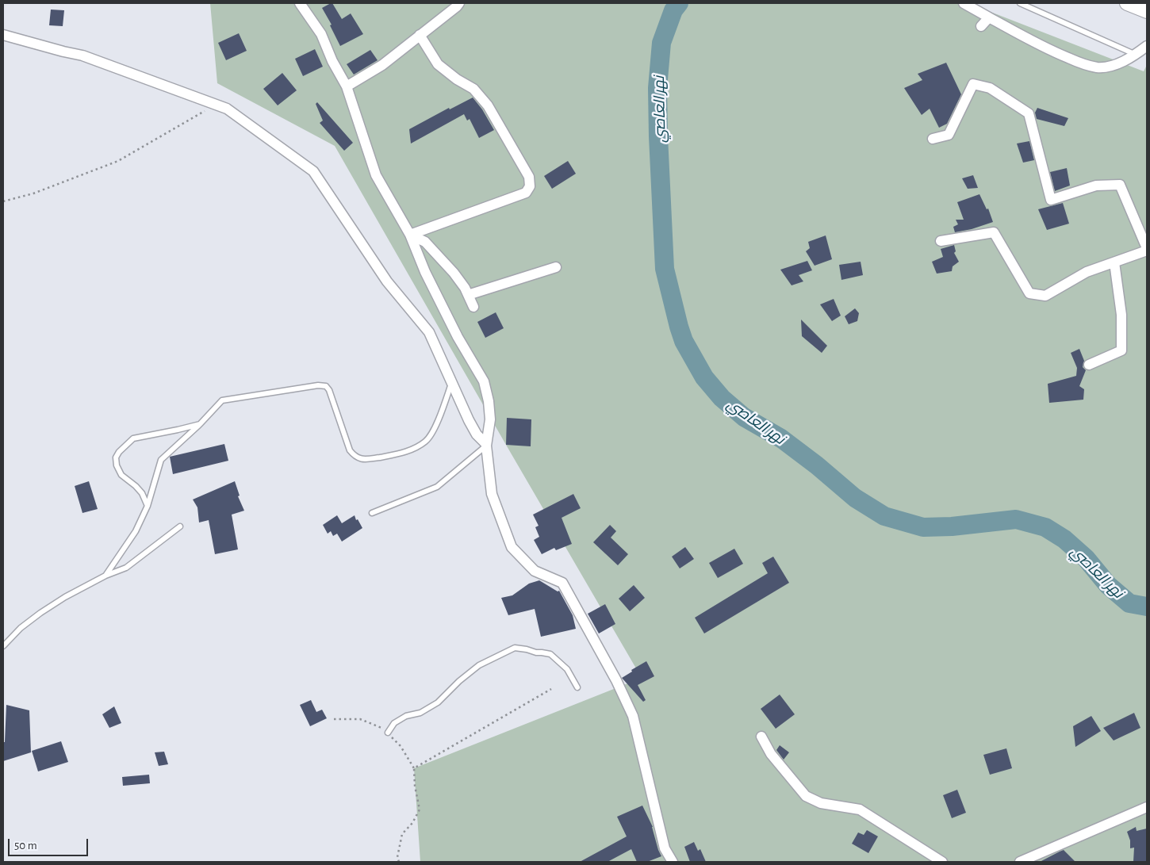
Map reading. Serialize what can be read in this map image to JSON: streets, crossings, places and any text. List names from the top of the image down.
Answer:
{
  "water": ["نهر العاصي"],
  "scale_bar": "50 m"
}
